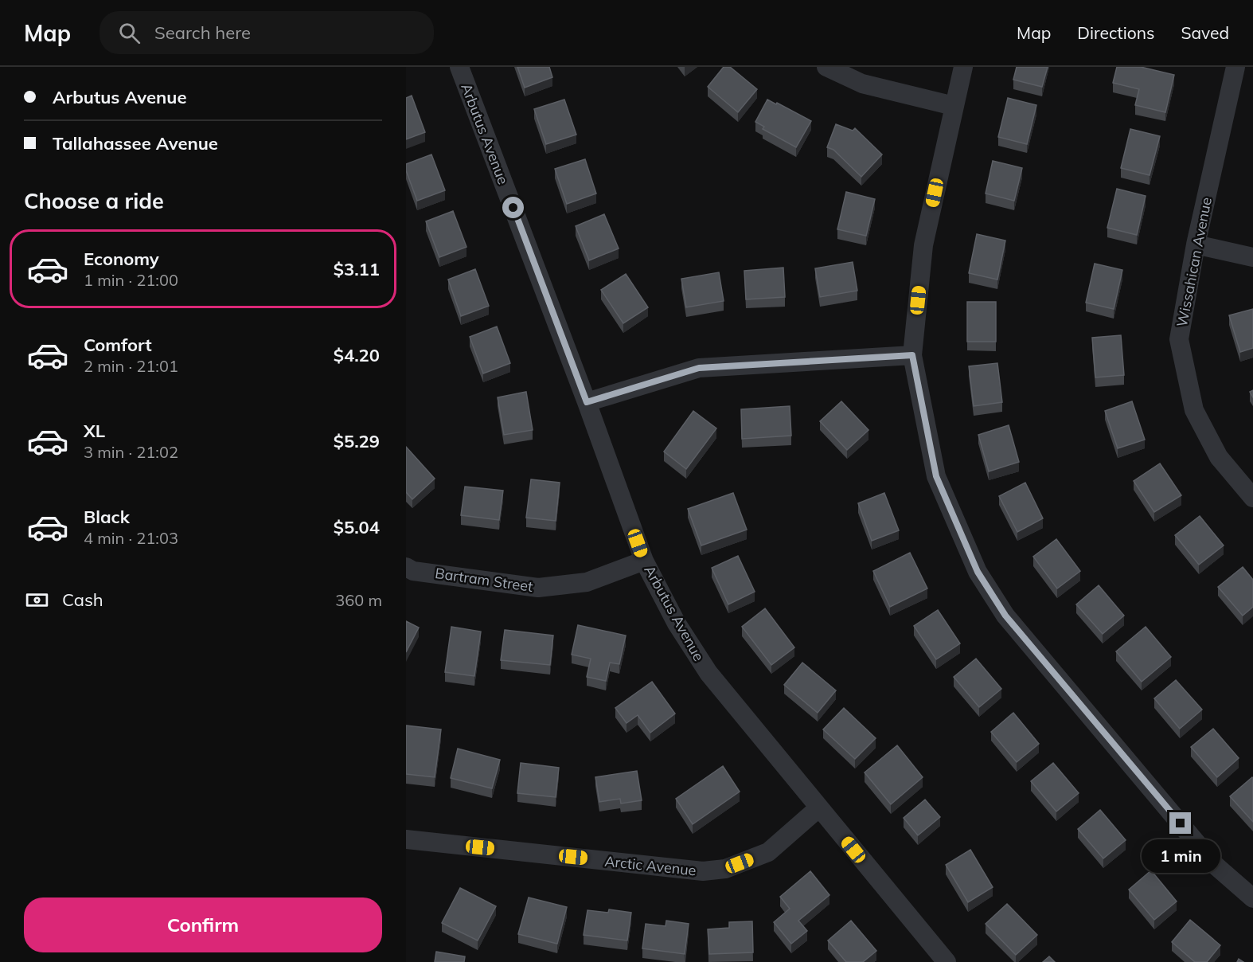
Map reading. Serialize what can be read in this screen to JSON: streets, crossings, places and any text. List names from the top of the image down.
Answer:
{
  "streets": {
    "street": [
      "Arbutus Avenue",
      "Wissahican Avenue",
      "Bartram Street",
      "Arctic Avenue"
    ]
  },
  "crossings": [
    ["Arbutus Avenue", "Bartram Street"],
    ["Arbutus Avenue", "Arctic Avenue"]
  ],
  "page": {
    "header": "Map",
    "search": "Search here",
    "nav": ["Map", "Directions", "Saved"],
    "banner": ["Arbutus Avenue", "Tallahassee Avenue"],
    "heading": "Choose a ride",
    "list": [
      {
        "name": "Economy",
        "note": "1 min · 21:00",
        "value": "$3.11"
      },
      {
        "name": "Comfort",
        "note": "2 min · 21:01",
        "value": "$4.20"
      },
      {
        "name": "XL",
        "note": "3 min · 21:02",
        "value": "$5.29"
      },
      {
        "name": "Black",
        "note": "4 min · 21:03",
        "value": "$5.04"
      }
    ],
    "pay": ["Cash", "360 m"],
    "bubble": "1 min",
    "buttons": "Confirm"
  }
}
